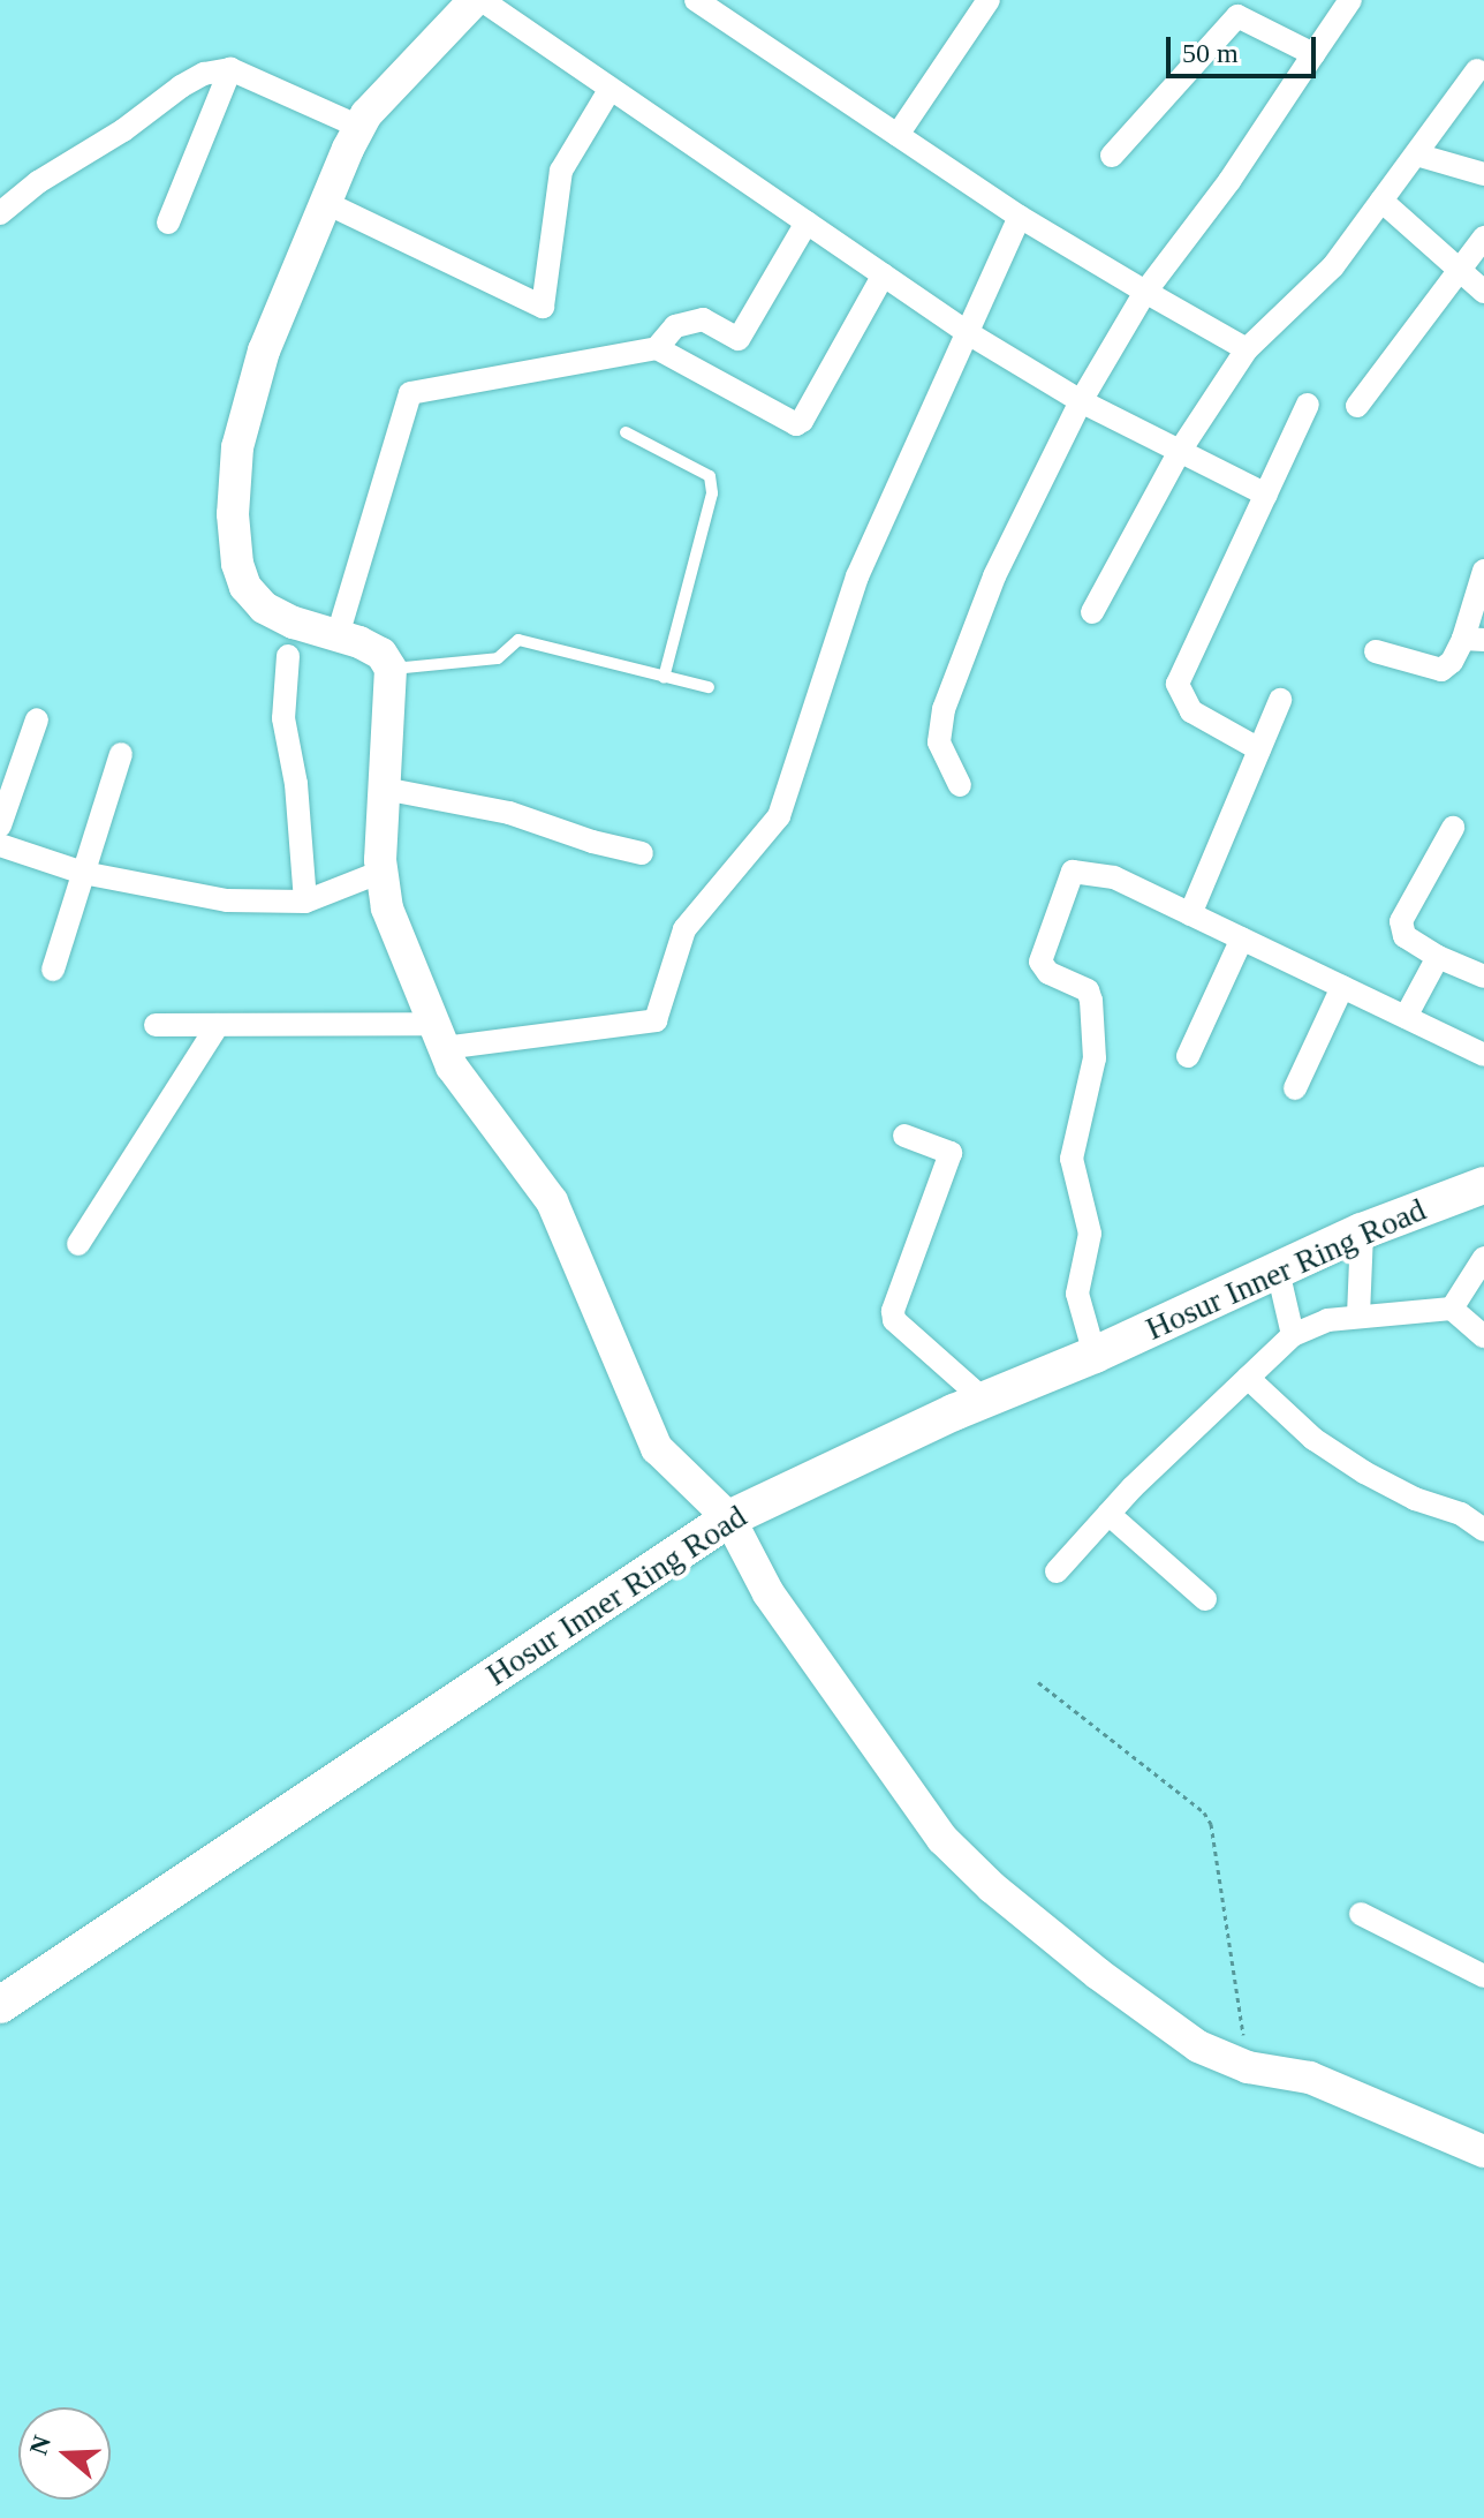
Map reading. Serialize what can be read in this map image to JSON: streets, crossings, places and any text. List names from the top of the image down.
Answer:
{
  "streets": {
    "main road": ["Hosur Inner Ring Road"]
  },
  "scale_bar": "50 m",
  "north": "left"
}
